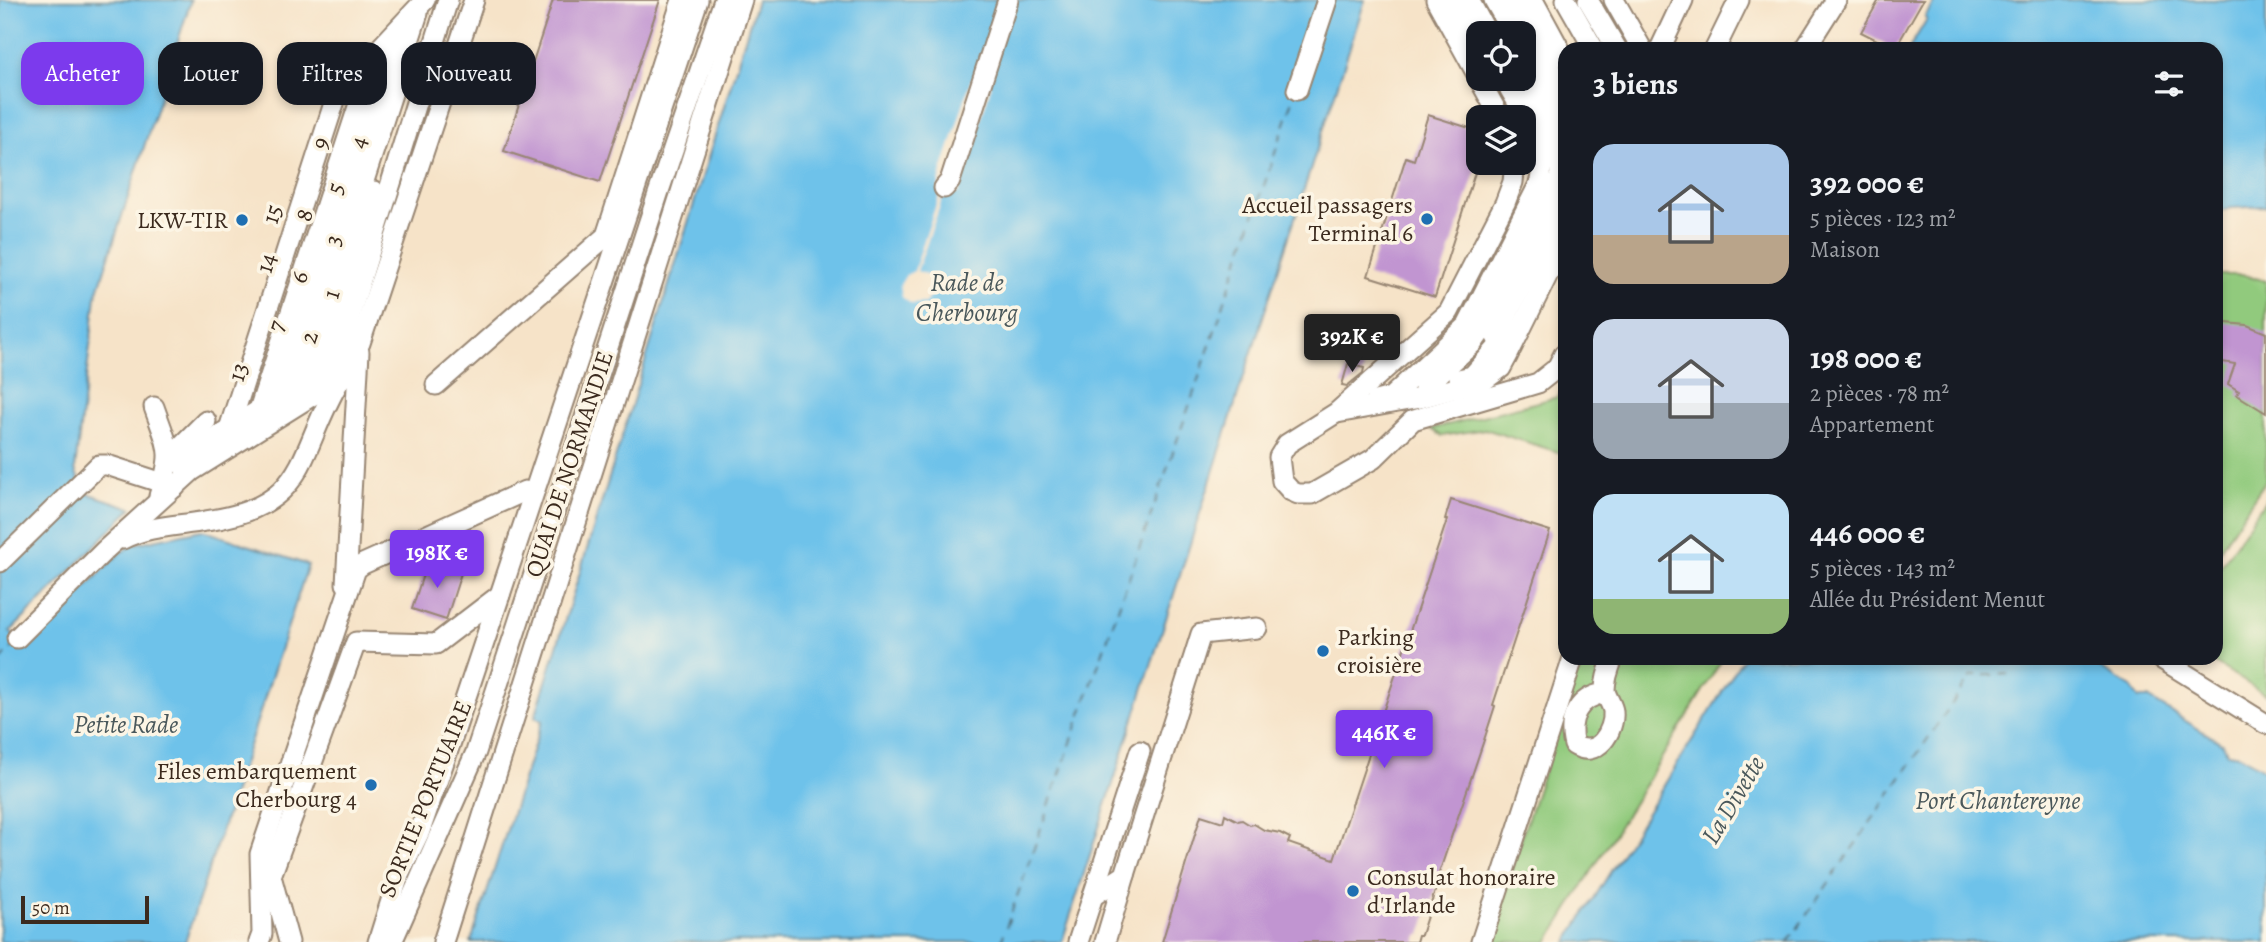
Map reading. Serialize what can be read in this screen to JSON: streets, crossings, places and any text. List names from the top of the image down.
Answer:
{
  "streets": {
    "street": [
      "9",
      "15",
      "3",
      "14",
      "1",
      "7",
      "2",
      "QUAI DE NORMANDIE",
      "SORTIE PORTUAIRE"
    ]
  },
  "crossings": [
    ["9", "15"],
    ["9", "3"],
    ["9", "14"],
    ["9", "1"],
    ["9", "7"],
    ["9", "2"],
    ["15", "3"],
    ["15", "14"],
    ["15", "1"],
    ["15", "7"],
    ["15", "2"],
    ["3", "14"],
    ["3", "1"],
    ["3", "7"],
    ["3", "2"],
    ["14", "1"],
    ["14", "7"],
    ["14", "2"],
    ["1", "7"],
    ["1", "2"],
    ["7", "2"]
  ],
  "water": [
    "Rade de Cherbourg",
    "Petite Rade",
    "La Divette",
    "Port Chantereyne"
  ],
  "places": [
    "Accueil passagers Terminal 6",
    "LKW-TIR",
    "Parking croisière",
    "Files embarquement Cherbourg 4",
    "Consulat honoraire d'Irlande"
  ],
  "scale_bar": "50 m",
  "page": {
    "chip": [
      "Acheter",
      "Louer",
      "Filtres",
      "Nouveau"
    ],
    "heading": "3 biens",
    "list": [
      {
        "name": "392 000 €",
        "note": "5 pièces · 123 m² · Maison"
      },
      {
        "name": "198 000 €",
        "note": "2 pièces · 78 m² · Appartement"
      },
      {
        "name": "446 000 €",
        "note": "5 pièces · 143 m² · Allée du Président Menut"
      }
    ],
    "price": ["392K €", "198K €", "446K €"],
    "scale": "50 m"
  }
}
